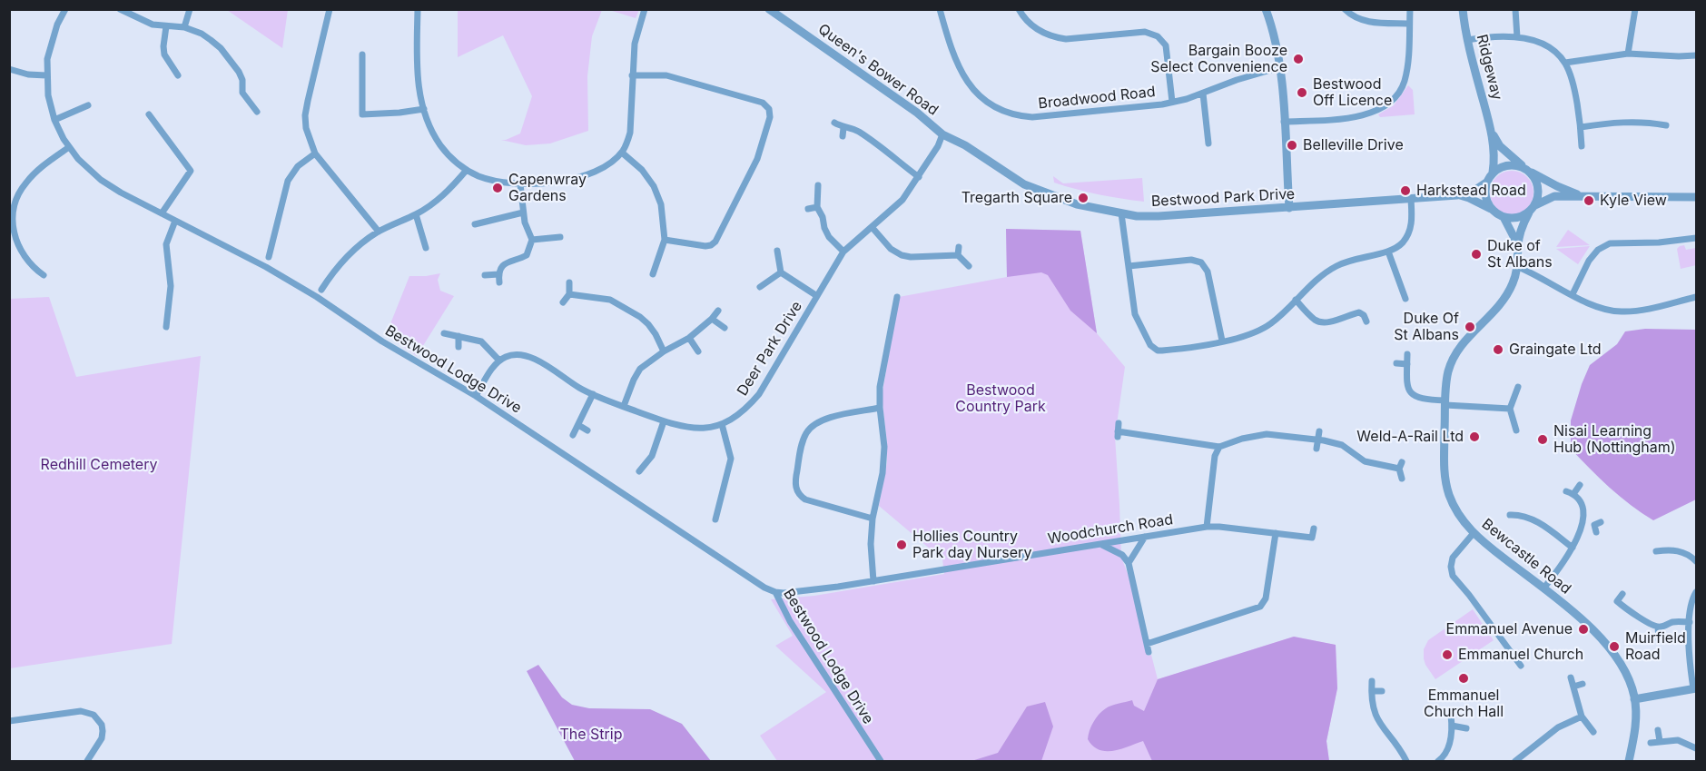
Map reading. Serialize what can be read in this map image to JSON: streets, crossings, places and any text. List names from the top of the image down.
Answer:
{
  "streets": {
    "street": [
      "Ridgeway",
      "Queen's Bower Road",
      "Broadwood Road",
      "Bestwood Park Drive",
      "Deer Park Drive",
      "Bestwood Lodge Drive",
      "Woodchurch Road",
      "Bewcastle Road"
    ]
  },
  "crossings": [
    ["Ridgeway", "Bestwood Park Drive"],
    ["Ridgeway", "Bewcastle Road"],
    ["Queen's Bower Road", "Bestwood Park Drive"],
    ["Queen's Bower Road", "Deer Park Drive"],
    ["Bestwood Park Drive", "Deer Park Drive"],
    ["Bestwood Park Drive", "Bewcastle Road"],
    ["Bestwood Lodge Drive", "Woodchurch Road"]
  ],
  "parks": ["Bestwood Country Park", "Redhill Cemetery", "The Strip"],
  "places": [
    "Bargain Booze Select Convenience",
    "Bestwood Off Licence",
    "Belleville Drive",
    "Capenwray Gardens",
    "Harkstead Road",
    "Tregarth Square",
    "Kyle View",
    "Duke of St Albans",
    "Duke Of St Albans",
    "Graingate Ltd",
    "Weld-A-Rail Ltd",
    "Nisai Learning Hub (Nottingham)",
    "Hollies Country Park day Nursery",
    "Emmanuel Avenue",
    "Muirfield Road",
    "Emmanuel Church",
    "Emmanuel Church Hall"
  ]
}
